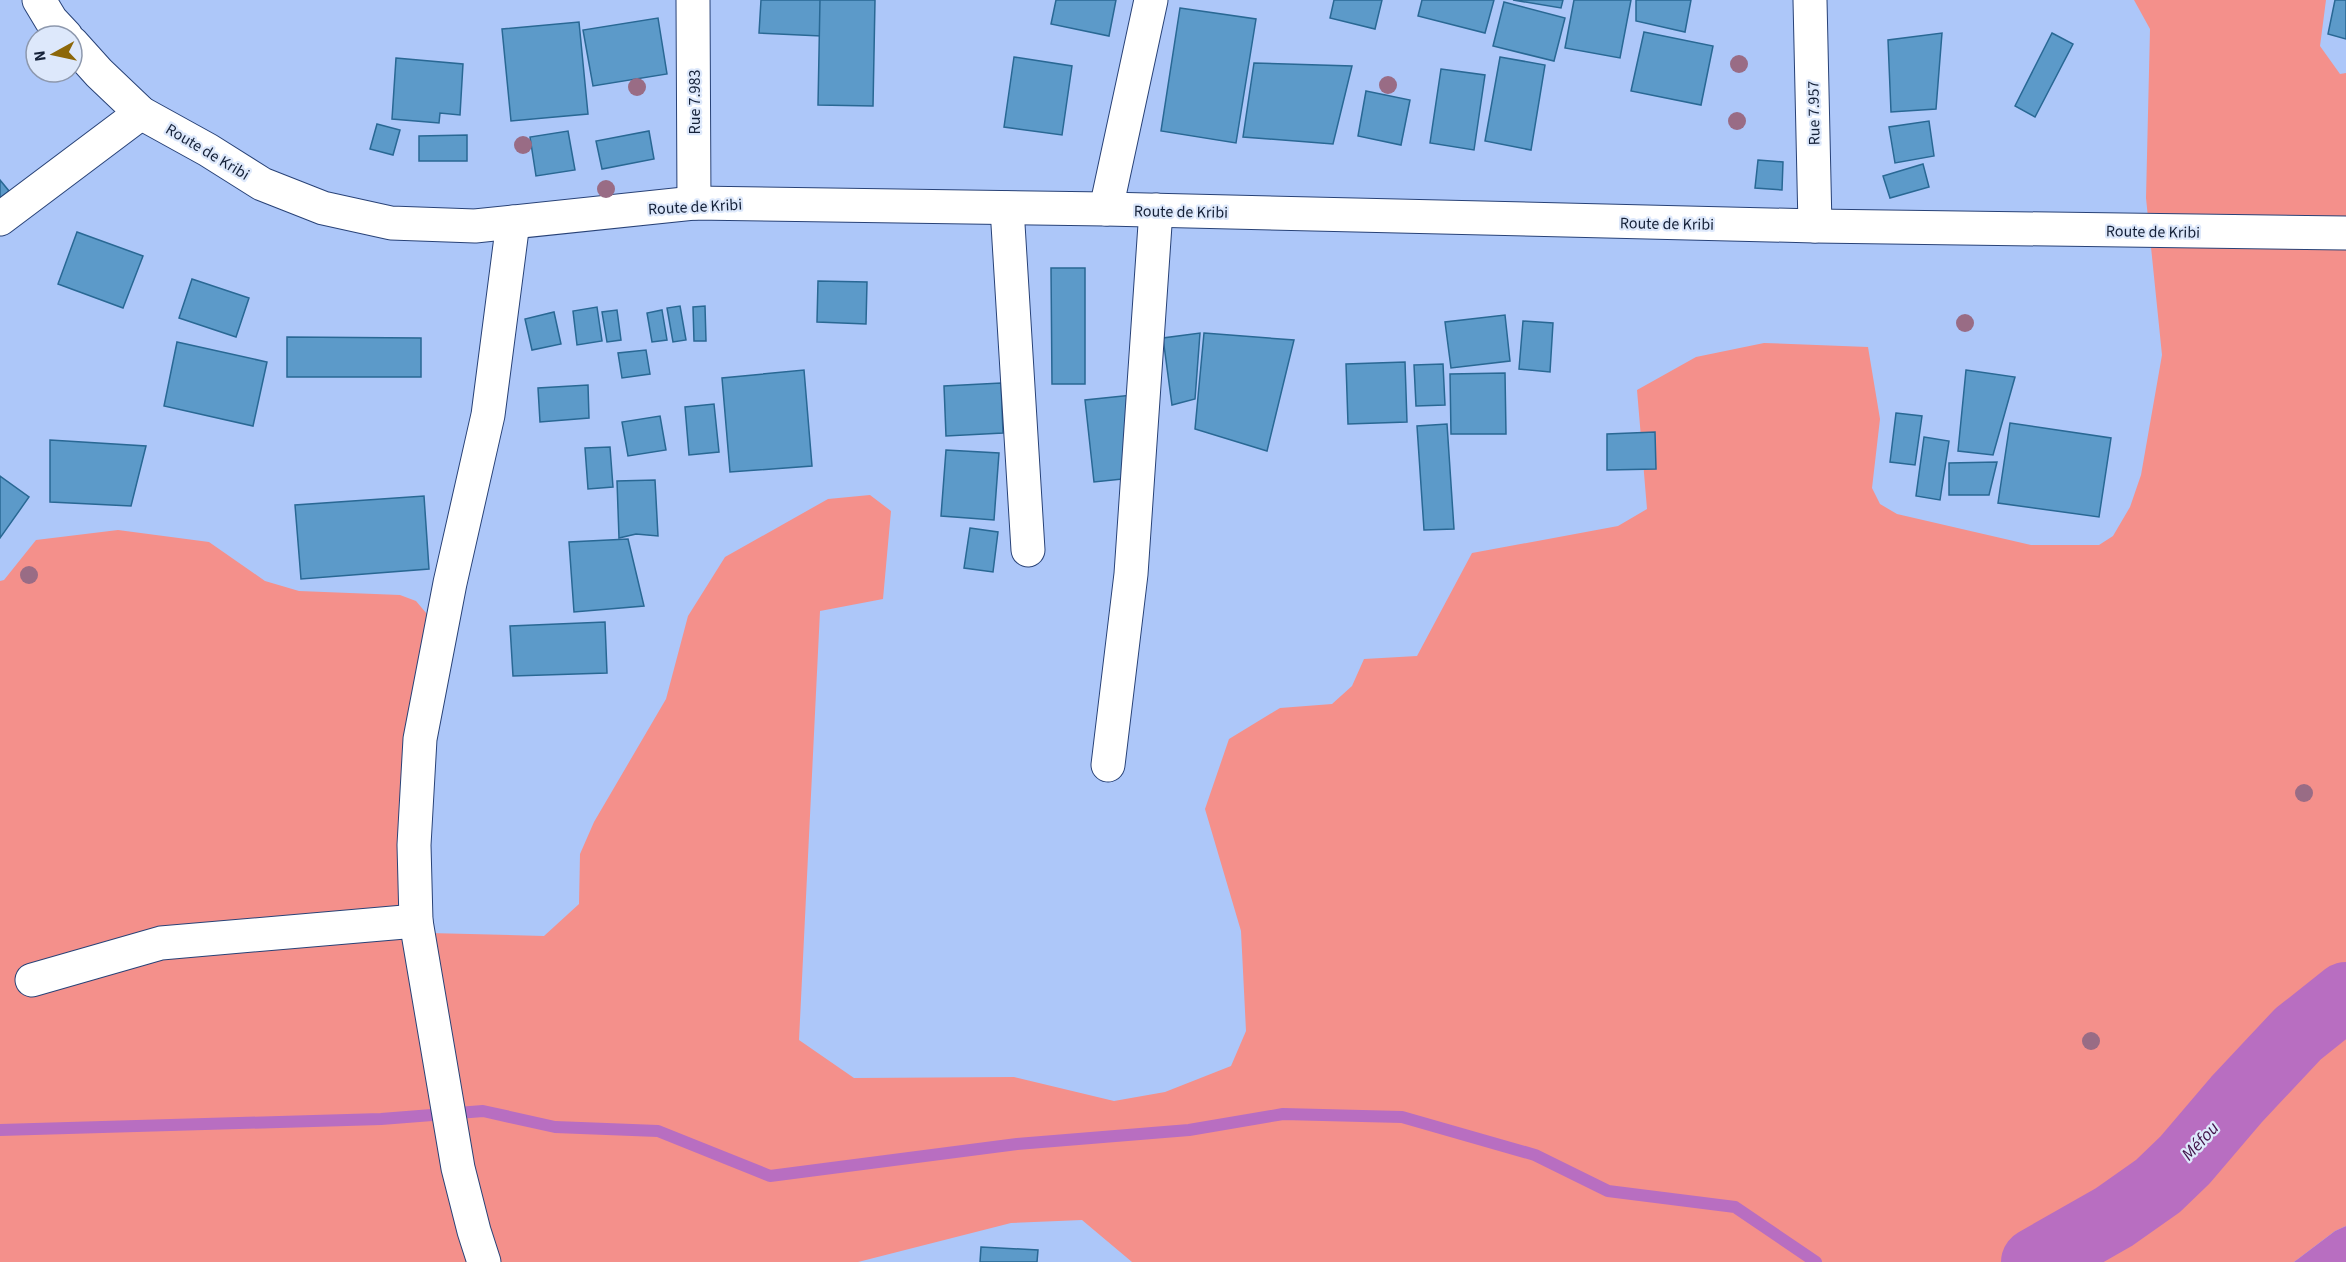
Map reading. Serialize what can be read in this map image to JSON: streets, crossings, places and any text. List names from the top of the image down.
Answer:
{
  "streets": {
    "street": ["Rue 7.983", "Rue 7.957", "Route de Kribi"]
  },
  "crossings": [
    ["Rue 7.983", "Route de Kribi"],
    ["Rue 7.957", "Route de Kribi"]
  ],
  "water": ["Méfou"],
  "north": "left"
}
